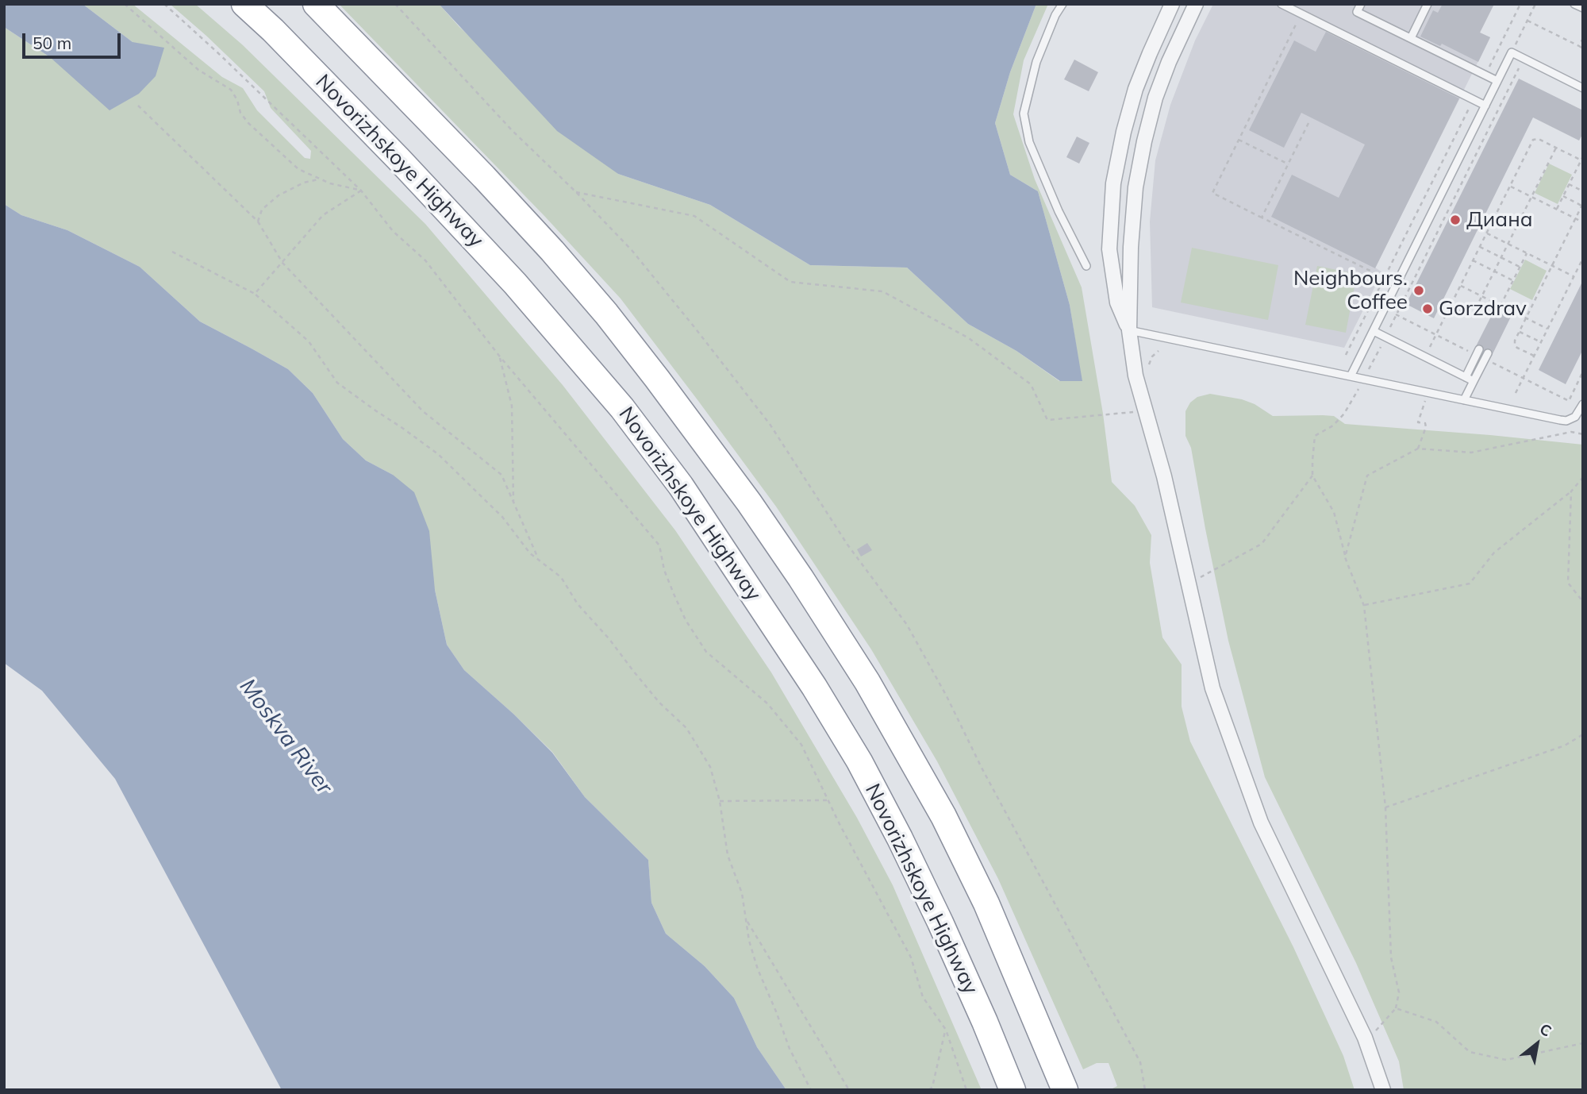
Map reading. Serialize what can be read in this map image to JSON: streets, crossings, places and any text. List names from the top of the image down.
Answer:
{
  "streets": {
    "highway": ["Novorizhskoye Highway"]
  },
  "water": ["Moskva River"],
  "places": ["Диана", "Neighbours. Coffee", "Gorzdrav"],
  "scale_bar": "50 m",
  "north": "top right"
}
